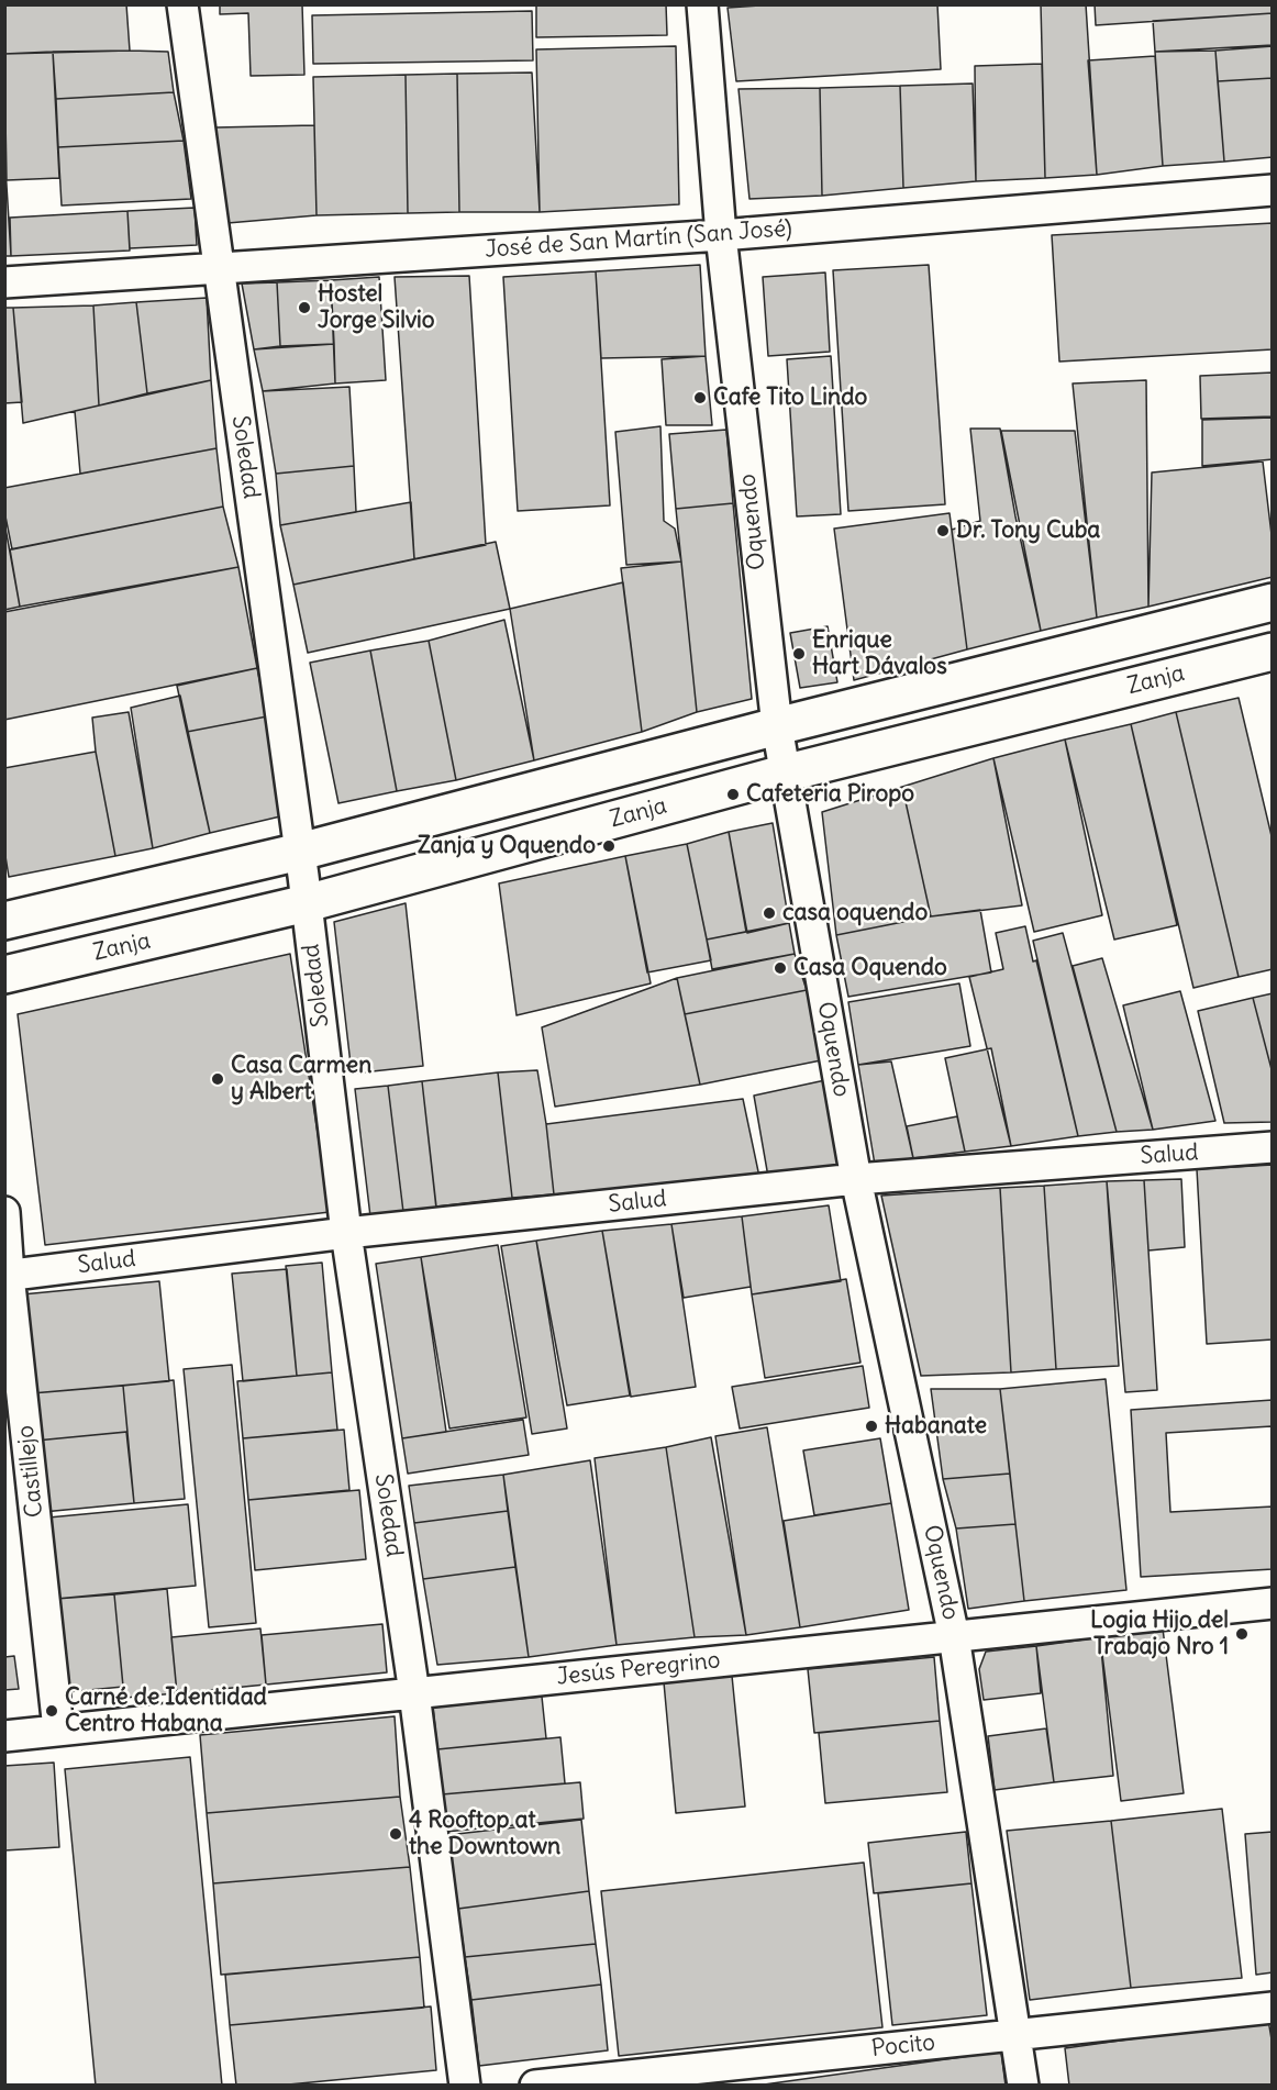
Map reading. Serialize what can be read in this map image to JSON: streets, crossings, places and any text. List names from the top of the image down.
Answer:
{
  "streets": {
    "main road": ["Zanja"],
    "street": [
      "José de San Martín (San José)",
      "Soledad",
      "Oquendo",
      "Salud",
      "Castillejo",
      "Jesús Peregrino",
      "Pocito"
    ]
  },
  "crossings": [
    ["José de San Martín (San José)", "Soledad"],
    ["José de San Martín (San José)", "Oquendo"],
    ["Soledad", "Zanja"],
    ["Soledad", "Salud"],
    ["Soledad", "Jesús Peregrino"],
    ["Oquendo", "Zanja"],
    ["Oquendo", "Salud"],
    ["Oquendo", "Jesús Peregrino"],
    ["Oquendo", "Pocito"],
    ["Salud", "Castillejo"],
    ["Castillejo", "Jesús Peregrino"]
  ],
  "places": [
    "Hostel Jorge Silvio",
    "Cafe Tito Lindo",
    "Dr. Tony Cuba",
    "Enrique Hart Dávalos",
    "Cafeteria Piropo",
    "Zanja y Oquendo",
    "casa oquendo",
    "Casa Oquendo",
    "Casa Carmen y Albert",
    "Habanate",
    "Logia Hijo del Trabajo Nro 1",
    "Carné de Identidad Centro Habana",
    "4 Rooftop at the Downtown"
  ]
}
